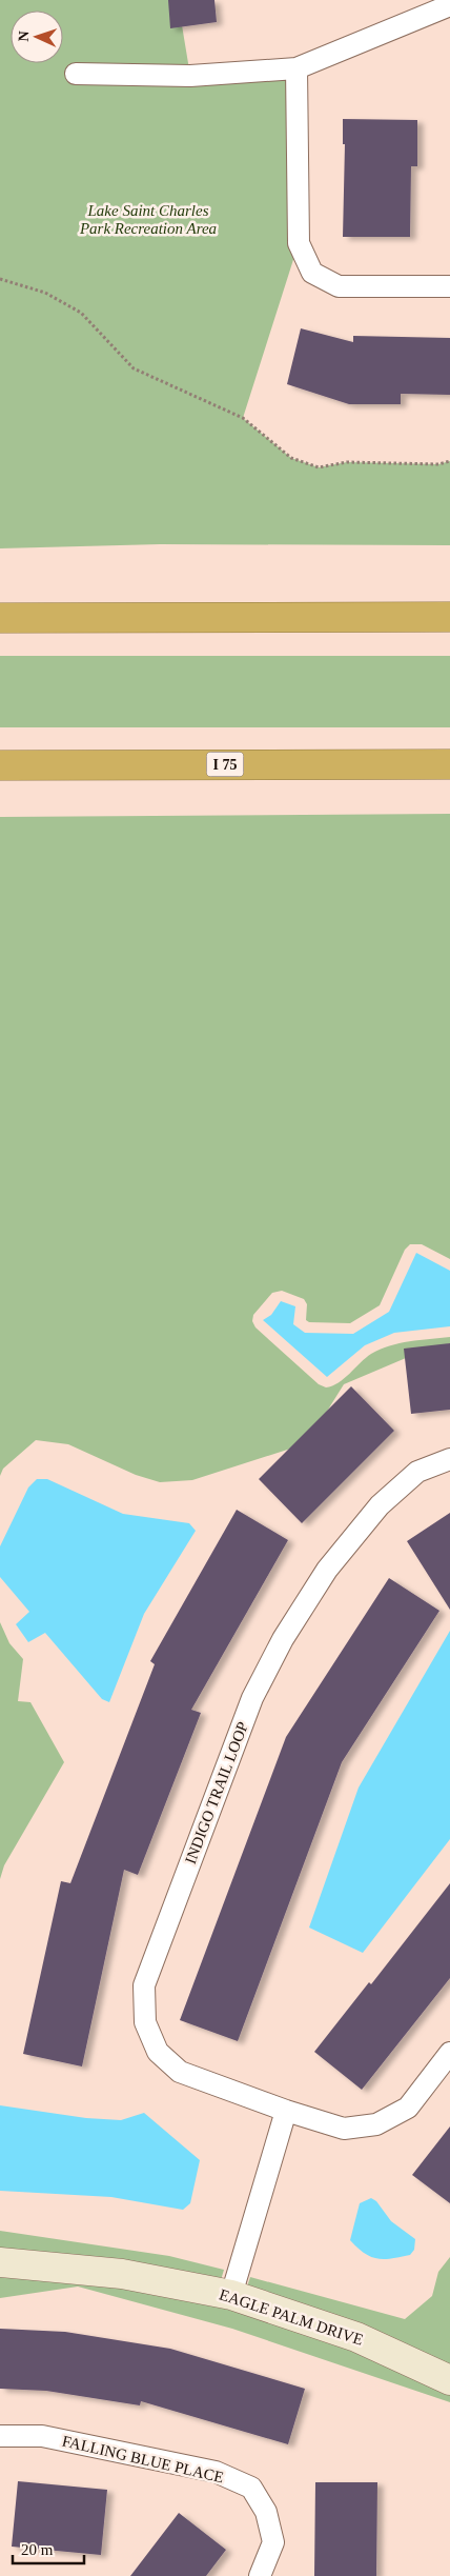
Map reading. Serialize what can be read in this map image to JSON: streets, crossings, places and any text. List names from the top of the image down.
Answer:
{
  "streets": {
    "highway": ["I 75"],
    "street": ["INDIGO TRAIL LOOP", "EAGLE PALM DRIVE", "FALLING BLUE PLACE"]
  },
  "parks": ["Lake Saint Charles Park Recreation Area"],
  "scale_bar": "20 m",
  "north": "left"
}
